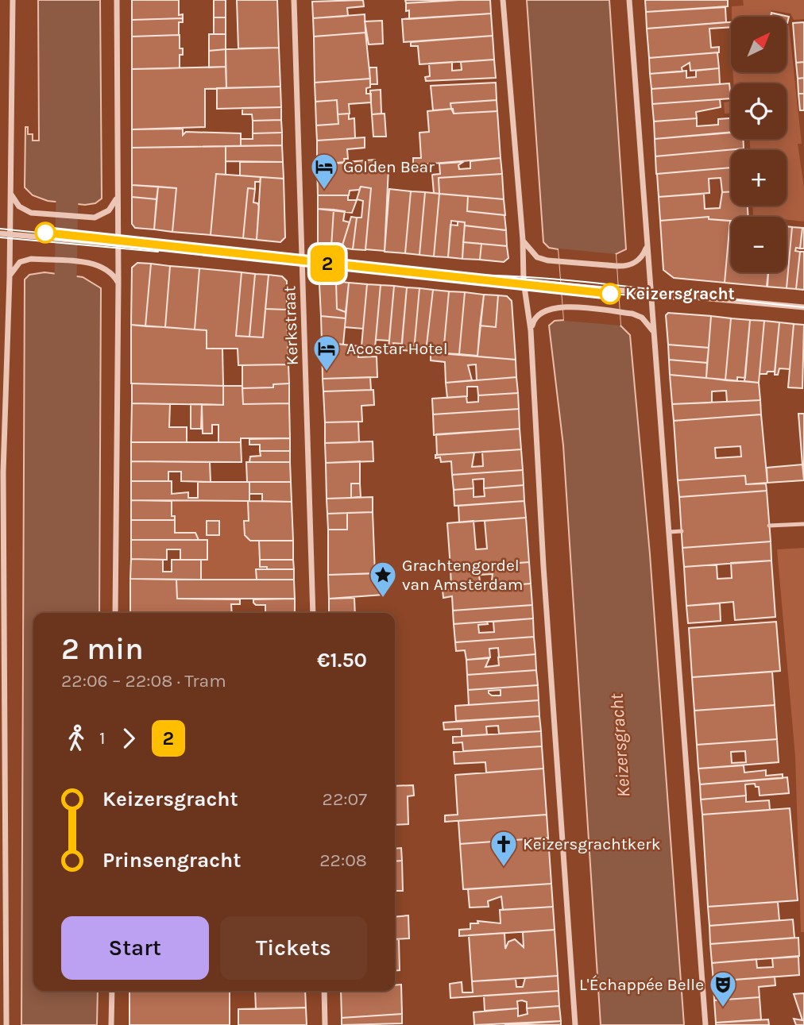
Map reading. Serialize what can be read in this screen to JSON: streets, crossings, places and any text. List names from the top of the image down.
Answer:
{
  "streets": {
    "street": ["Kerkstraat"]
  },
  "water": ["Keizersgracht"],
  "places": {
    "hotel": ["Golden Bear", "Acostar Hotel"],
    "other": ["Keizersgracht"],
    "place": ["Grachtengordel van Amsterdam"],
    "church": ["Keizersgrachtkerk"],
    "theatre": ["L'Échappée Belle"]
  },
  "lines": ["tram line 2"],
  "north": "top right",
  "page": {
    "on_map": "2",
    "map_buttons": ["+", "−"],
    "heading": ["2 min", "22:06 – 22:08 · Tram", "€1.50"],
    "legs": ["1", "2"],
    "list": [
      {
        "name": "Keizersgracht",
        "value": "22:07"
      },
      {
        "name": "Prinsengracht",
        "value": "22:08"
      }
    ],
    "buttons": ["Start", "Tickets"]
  }
}
